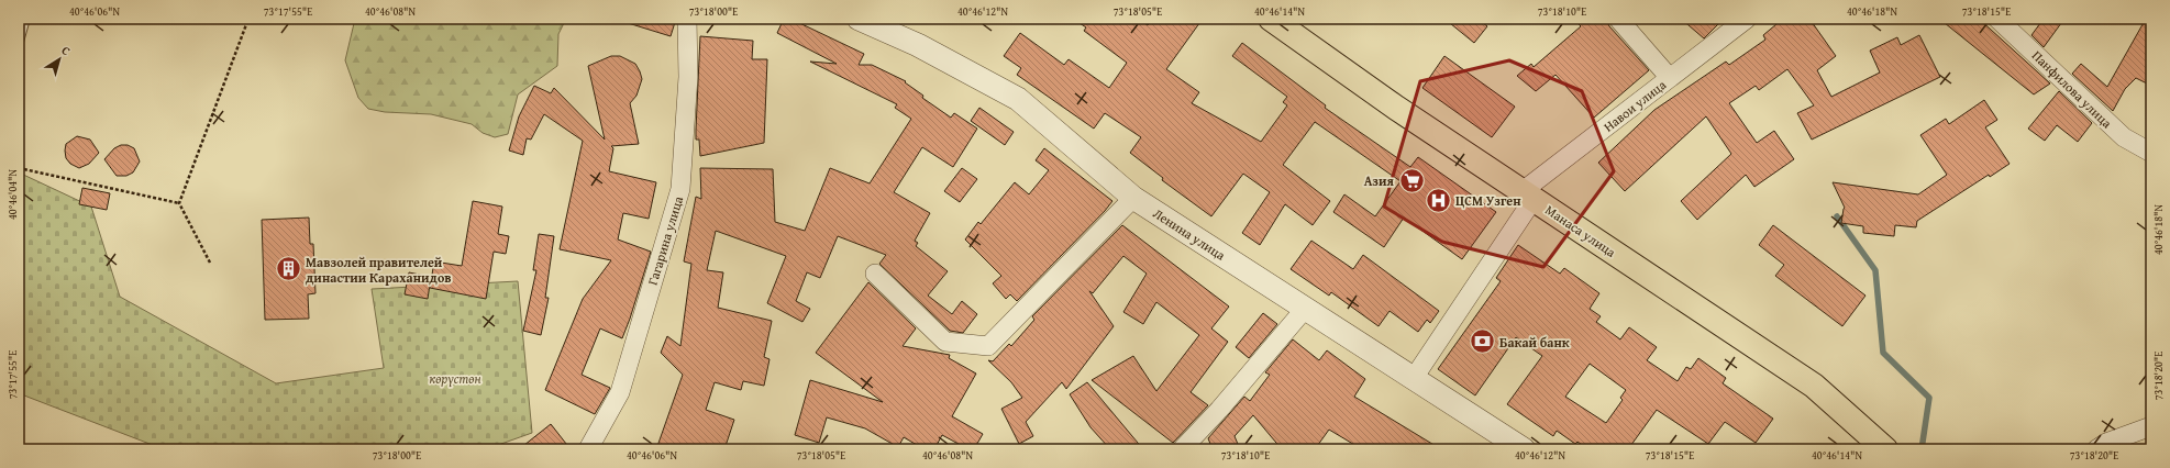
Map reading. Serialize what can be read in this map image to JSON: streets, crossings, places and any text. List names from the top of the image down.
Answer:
{
  "streets": {
    "main road": ["Манаса улица"],
    "street": [
      "Панфилова улица",
      "Навои улица",
      "Ленина улица",
      "Гагарина улица"
    ]
  },
  "crossings": [
    ["Навои улица", "Манаса улица"],
    ["Навои улица", "Ленина улица"]
  ],
  "parks": ["көрүстөн"],
  "places": {
    "supermarket": ["Азия"],
    "hospital": ["ЦСМ Узген"],
    "building": ["Мавзолей правителей династии Караханидов"],
    "bank": ["Бакай банк"]
  },
  "north": "top right",
  "coordinates": [
    "40°46'06\"N",
    "73°17'55\"E",
    "40°46'08\"N",
    "73°18'00\"E",
    "40°46'12\"N",
    "73°18'05\"E",
    "40°46'14\"N",
    "73°18'10\"E",
    "40°46'18\"N",
    "73°18'15\"E",
    "40°46'04\"N",
    "73°18'20\"E"
  ]
}
